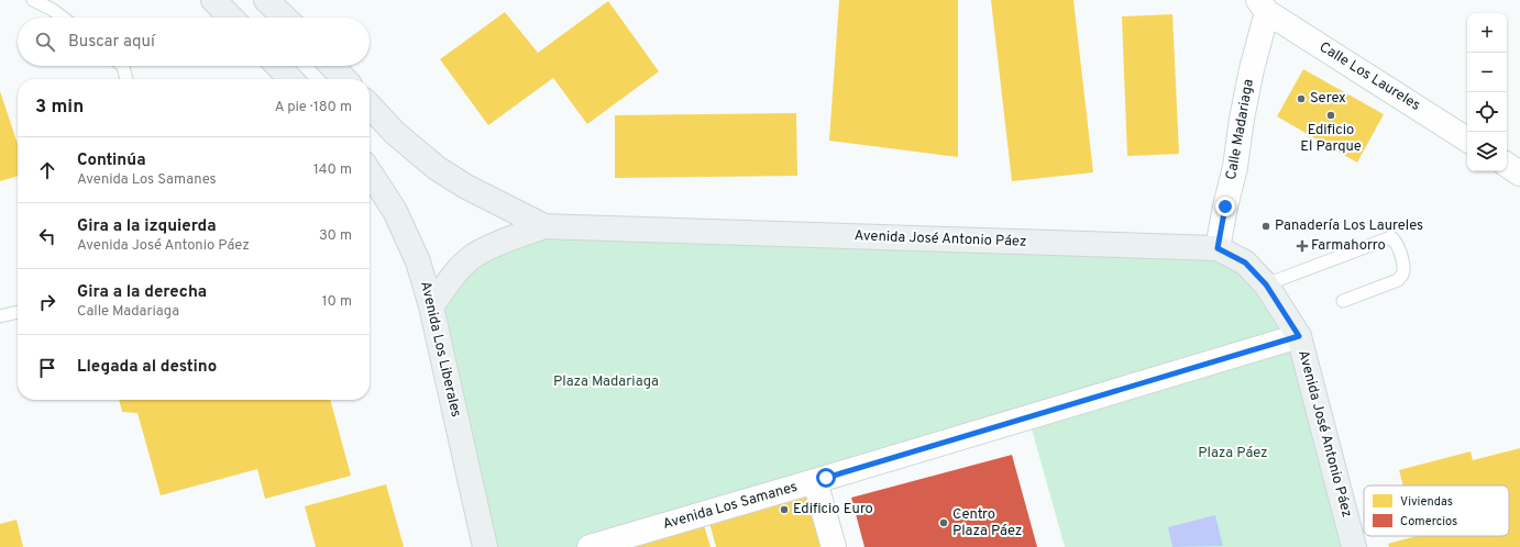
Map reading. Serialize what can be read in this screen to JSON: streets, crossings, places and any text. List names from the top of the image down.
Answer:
{
  "streets": {
    "main road": ["Avenida José Antonio Páez", "Avenida Los Liberales"],
    "street": ["Calle Los Laureles", "Calle Madariaga", "Avenida Los Samanes"]
  },
  "crossings": [
    ["Calle Los Laureles", "Calle Madariaga"],
    ["Calle Madariaga", "Avenida José Antonio Páez"],
    ["Avenida José Antonio Páez", "Avenida Los Samanes"]
  ],
  "parks": ["Plaza Madariaga", "Plaza Páez"],
  "places": {
    "other": [
      "Serex",
      "Edificio El Parque",
      "Panadería Los Laureles",
      "Edificio Euro",
      "Centro Plaza Páez"
    ],
    "health": ["Farmahorro"]
  },
  "legend": ["Viviendas", "Comercios"],
  "page": {
    "map_buttons": ["+", "−"],
    "search": "Buscar aquí",
    "heading": ["3 min", "A pie · 180 m"],
    "list": [
      ["Continúa", "Avenida Los Samanes", "140 m"],
      ["Gira a la izquierda", "Avenida José Antonio Páez", "30 m"],
      ["Gira a la derecha", "Calle Madariaga", "10 m"],
      "Llegada al destino"
    ]
  }
}
